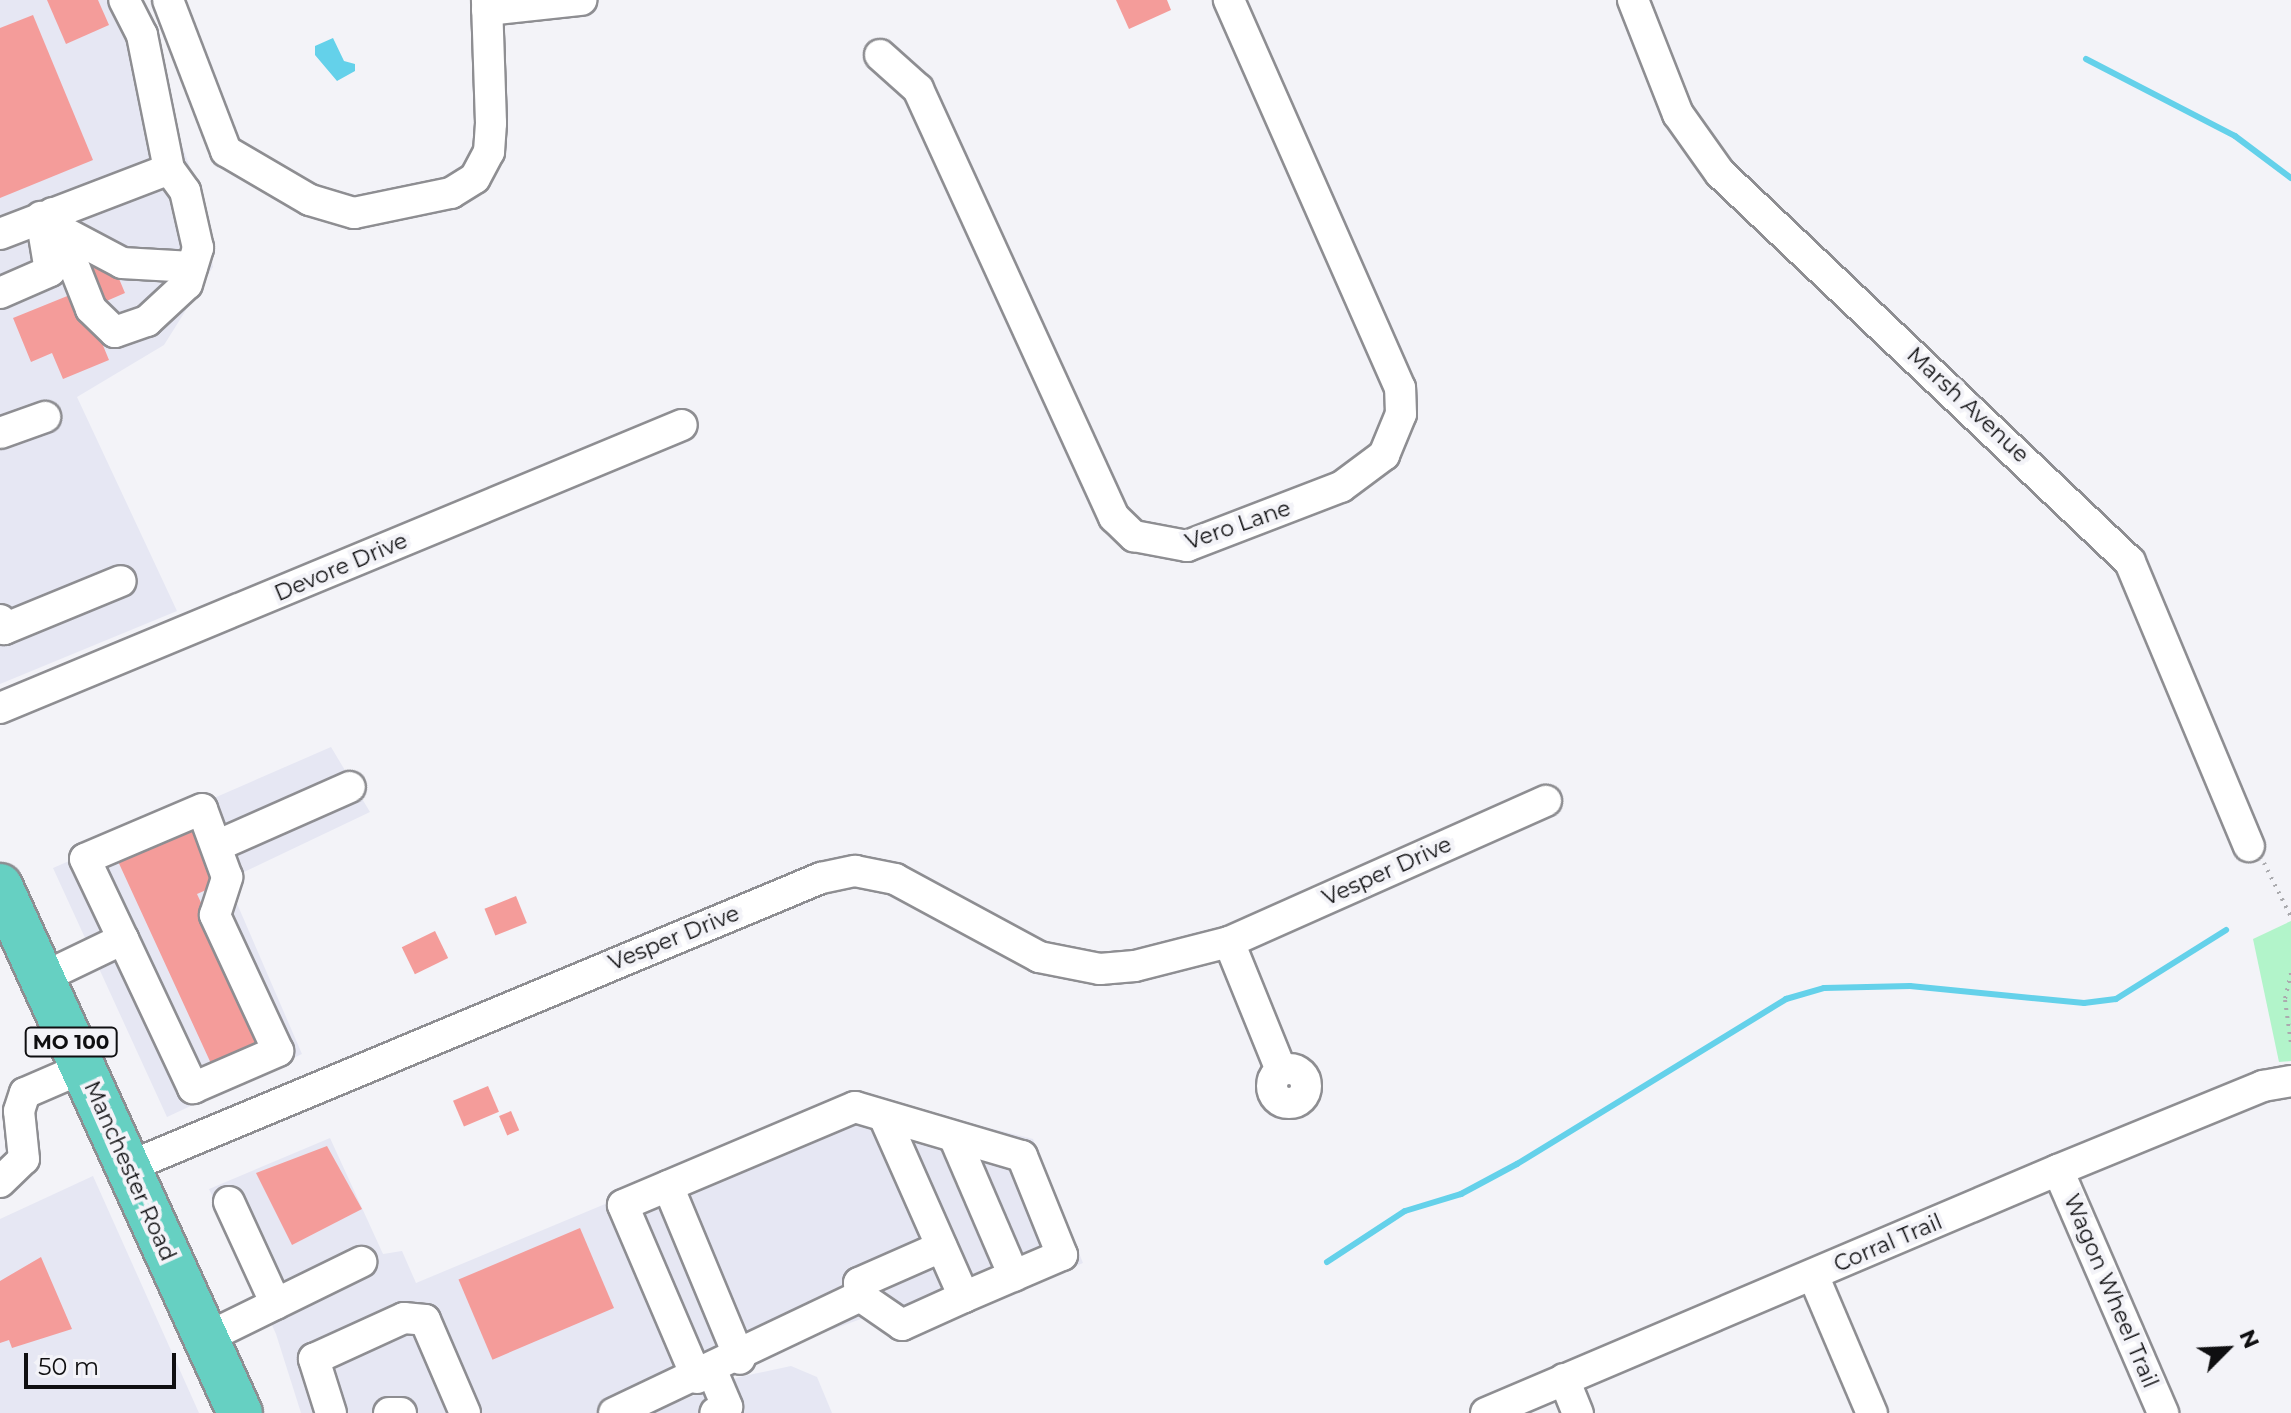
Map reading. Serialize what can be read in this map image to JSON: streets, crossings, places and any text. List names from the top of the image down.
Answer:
{
  "streets": {
    "highway": ["MO 100", "Manchester Road"],
    "street": [
      "Marsh Avenue",
      "Vero Lane",
      "Devore Drive",
      "Vesper Drive",
      "Corral Trail",
      "Wagon Wheel Trail"
    ]
  },
  "crossings": [
    ["Vesper Drive", "Manchester Road"],
    ["Corral Trail", "Wagon Wheel Trail"]
  ],
  "scale_bar": "50 m",
  "north": "top right"
}
